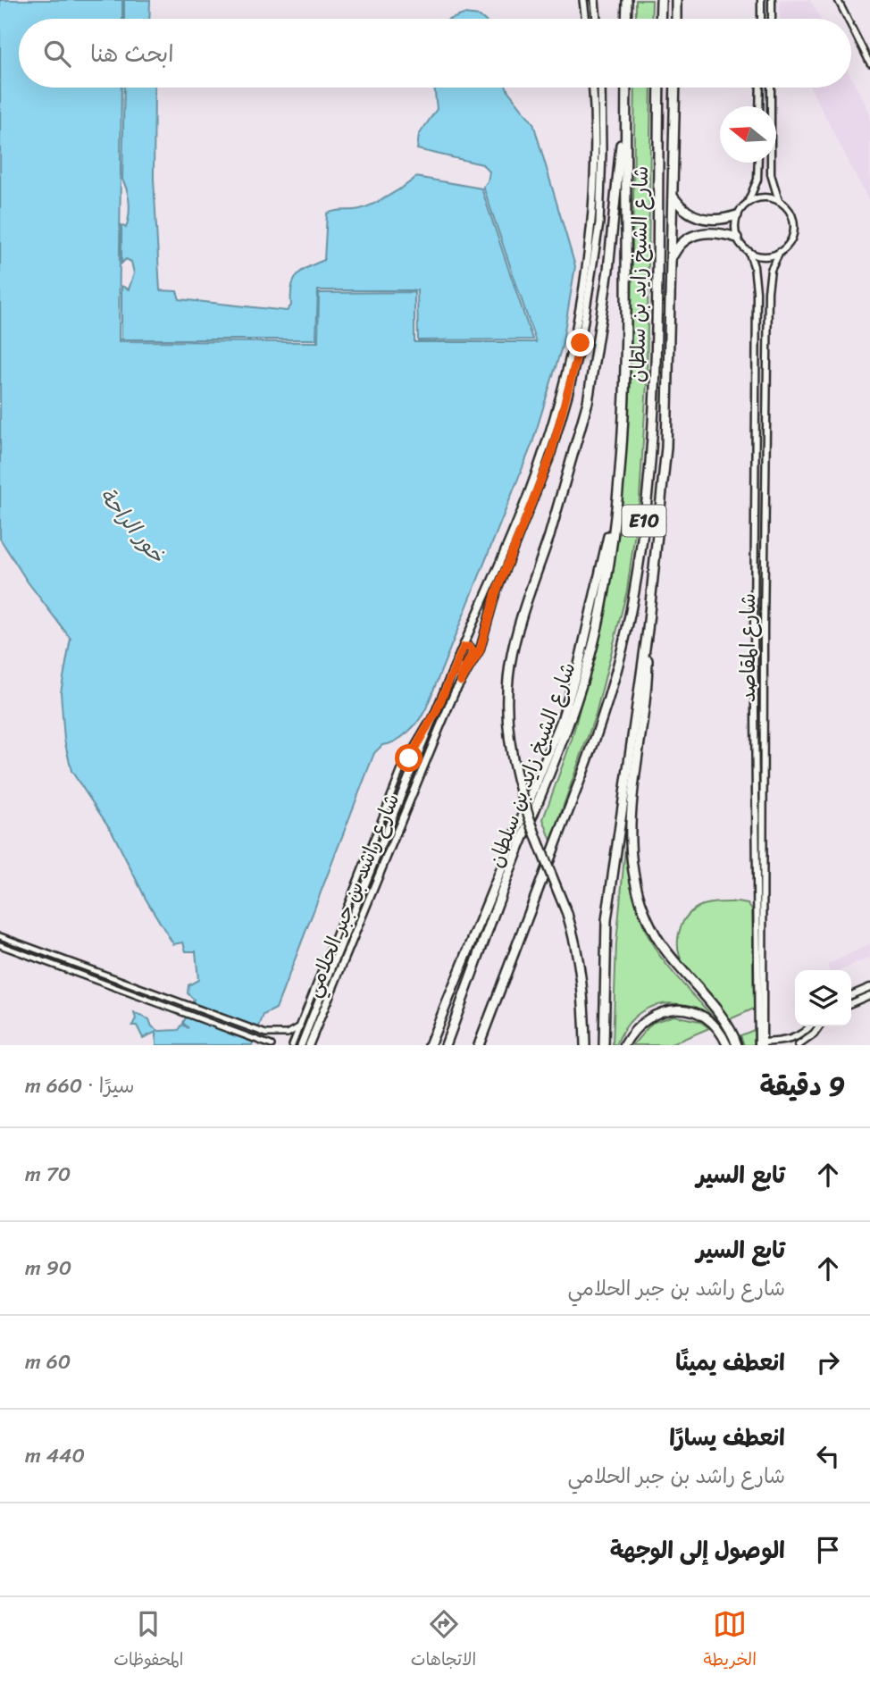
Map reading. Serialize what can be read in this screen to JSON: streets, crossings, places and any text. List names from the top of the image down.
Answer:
{
  "streets": {
    "highway": ["شارع الشيخ زايد بن سلطان", "E10"],
    "main road": ["شارع راشد بن جبر الحلامي"],
    "street": ["شارع المقاصد"]
  },
  "water": ["خور الراحة"],
  "north": "left",
  "page": {
    "search": "ابحث هنا",
    "heading": ["9 دقيقة", "سيرًا · 660 m"],
    "list": [
      ["تابع السير", "70 m"],
      ["تابع السير", "شارع راشد بن جبر الحلامي", "90 m"],
      ["انعطف يمينًا", "60 m"],
      ["انعطف يسارًا", "شارع راشد بن جبر الحلامي", "440 m"],
      "الوصول إلى الوجهة"
    ],
    "nav": ["الخريطة", "الاتجاهات", "المحفوظات"]
  }
}
